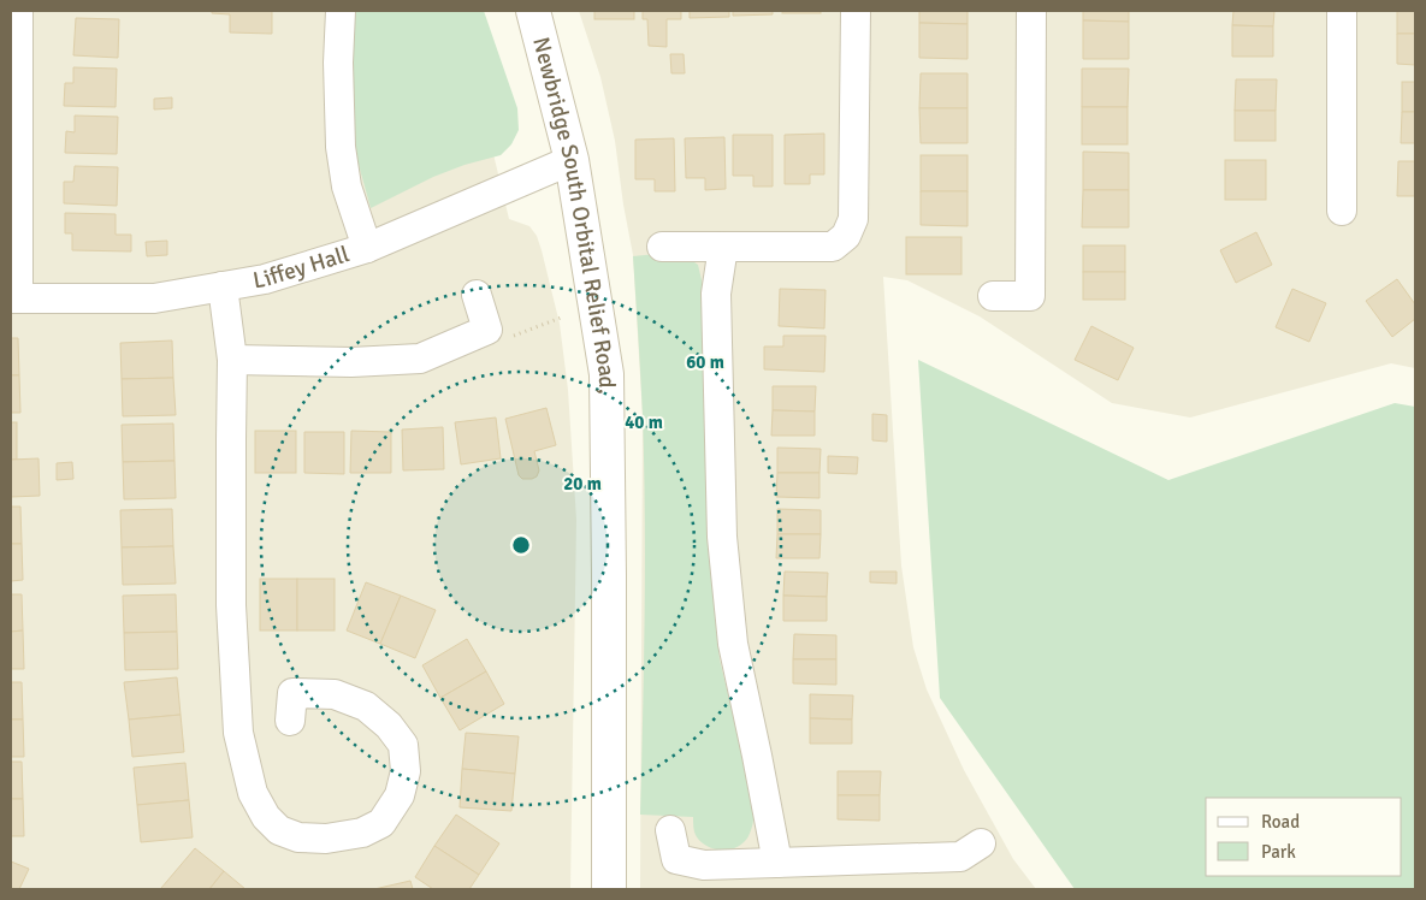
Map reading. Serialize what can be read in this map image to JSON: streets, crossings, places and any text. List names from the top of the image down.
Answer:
{
  "streets": {
    "street": ["Newbridge South Orbital Relief Road,", "Liffey Hall"]
  },
  "crossings": [
    ["Newbridge South Orbital Relief Road,", "Liffey Hall"]
  ],
  "legend": ["Road", "Park"],
  "rings": ["60 m", "40 m", "20 m"]
}
